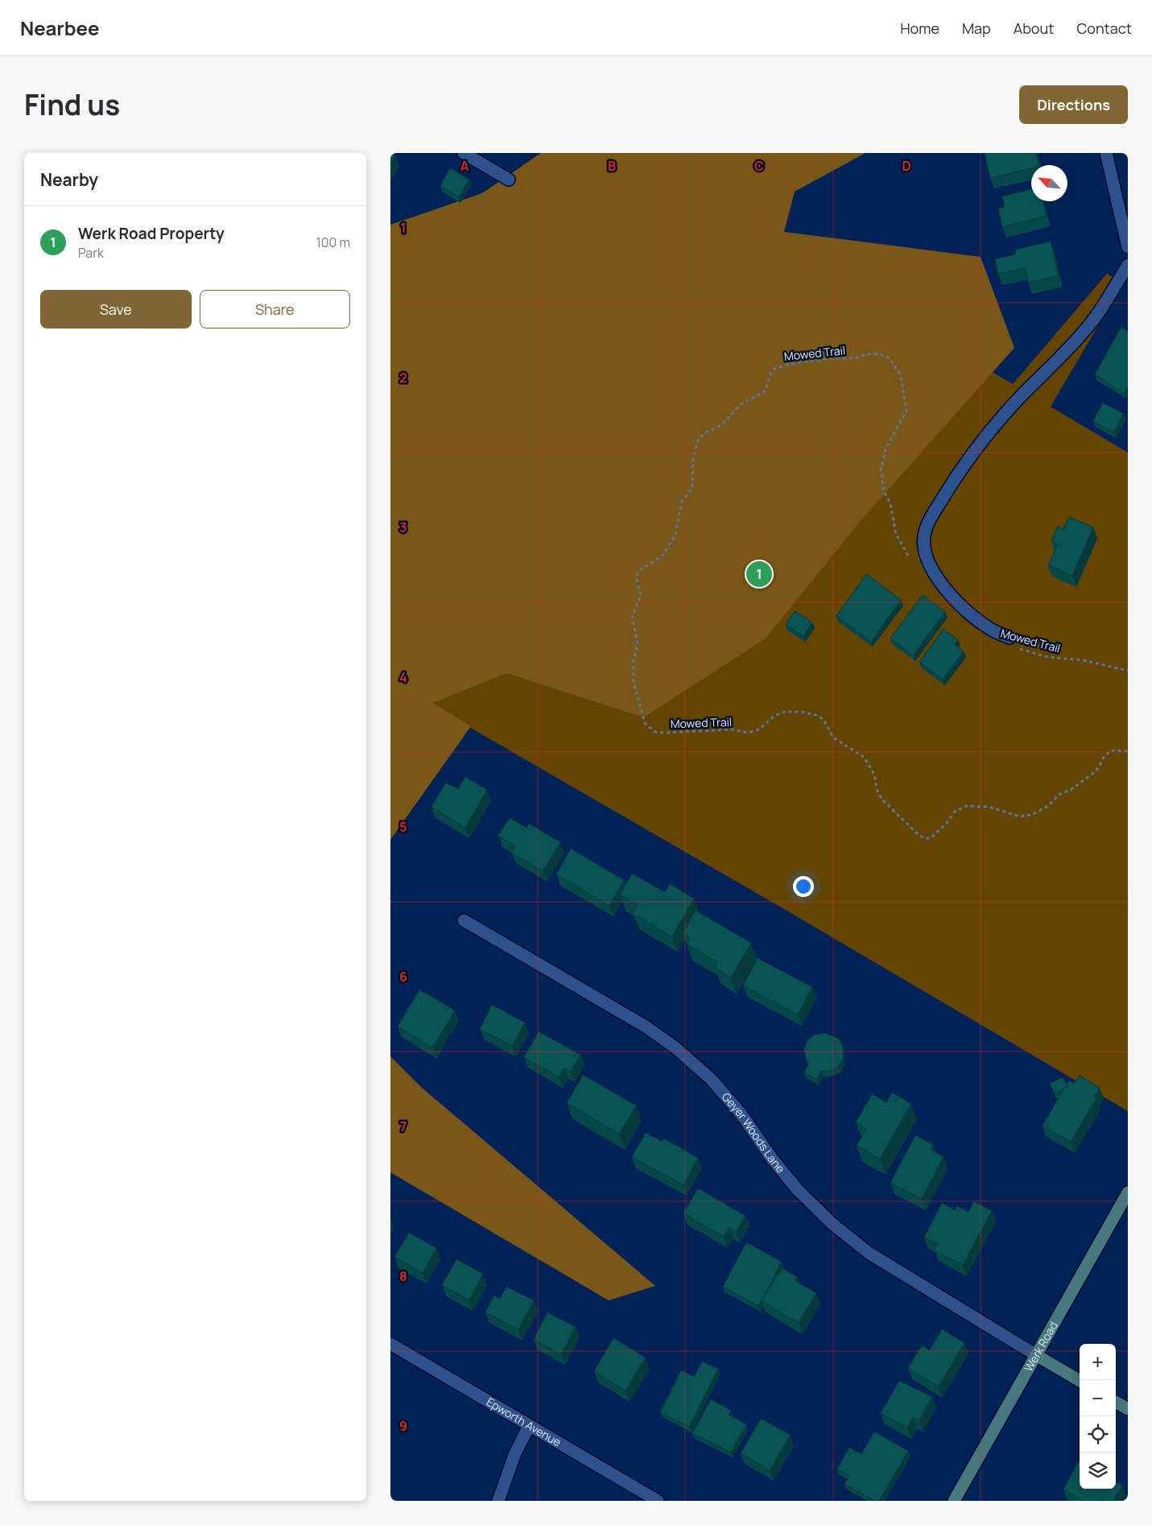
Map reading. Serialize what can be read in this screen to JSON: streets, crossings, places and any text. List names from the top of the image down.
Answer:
{
  "streets": {
    "street": ["Geyer Woods Lane", "Werk Road", "Epworth Avenue"],
    "path": ["Mowed Trail"]
  },
  "crossings": [
    ["Geyer Woods Lane", "Werk Road"]
  ],
  "north": "top left",
  "page": {
    "header": "Nearbee",
    "nav": [
      "Home",
      "Map",
      "About",
      "Contact"
    ],
    "title": "Find us",
    "buttons": [
      "Directions",
      ["Save", "Share"]
    ],
    "heading": "Nearby",
    "list": [
      {
        "mark": "1",
        "name": "Werk Road Property",
        "note": "Park",
        "value": "100 m"
      }
    ],
    "pins": "1",
    "map_buttons": ["+", "−"]
  },
  "grid": {
    "columns": [
      "A",
      "B",
      "C",
      "D"
    ],
    "rows": [
      "1",
      "2",
      "3",
      "4",
      "5",
      "6",
      "7",
      "8",
      "9"
    ]
  }
}
